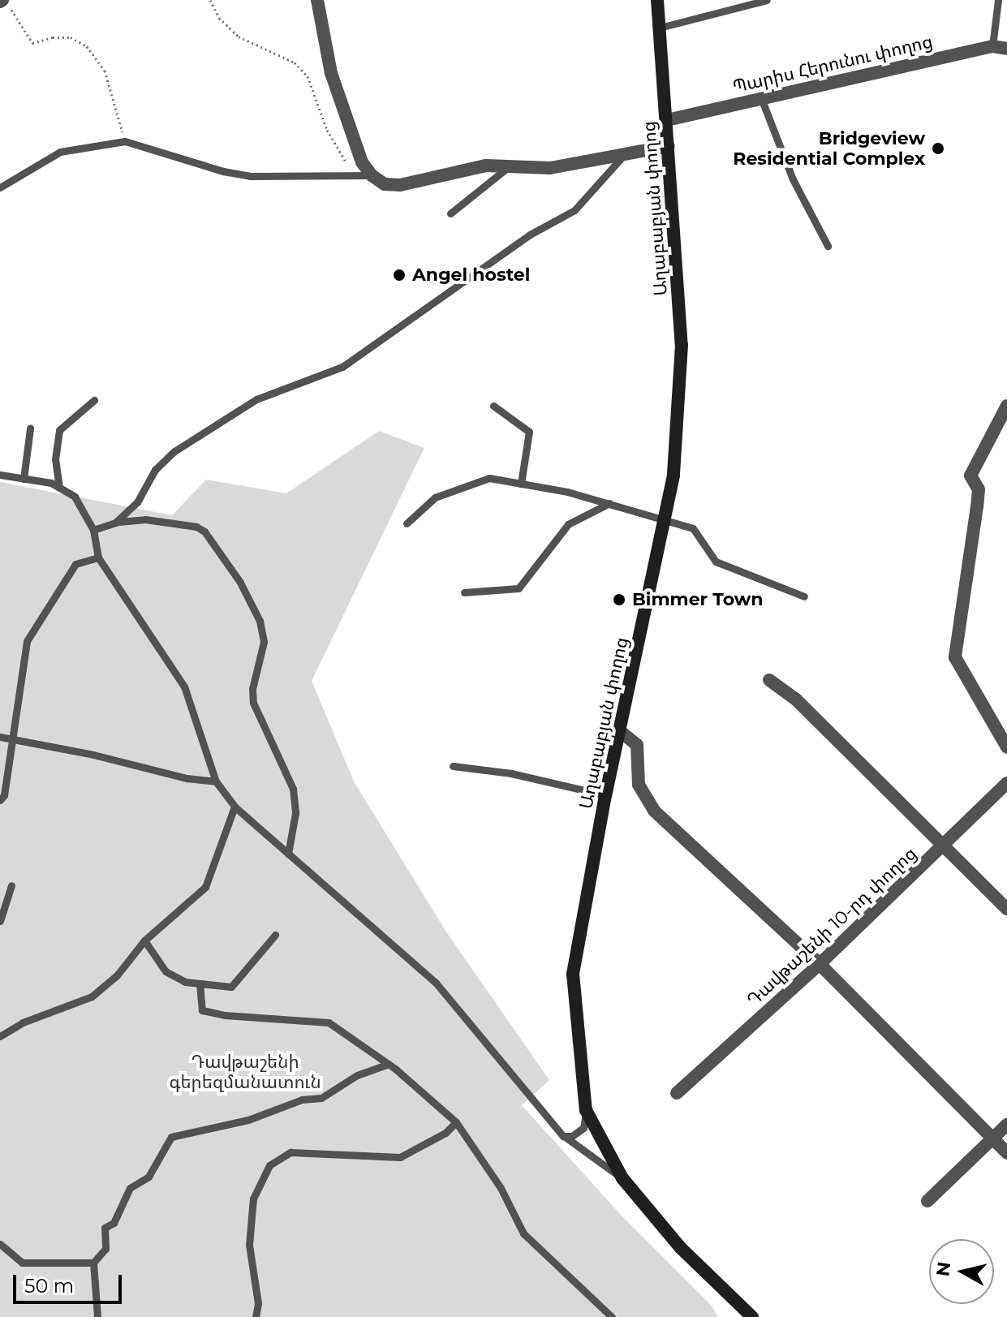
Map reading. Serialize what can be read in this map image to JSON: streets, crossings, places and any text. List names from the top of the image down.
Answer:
{
  "streets": {
    "street": ["Պարիս Հերունու փողոց", "Աղաբաբյան փողոց", "Դավթաշենի 10-րդ փողոց"]
  },
  "crossings": [
    ["Պարիս Հերունու փողոց", "Աղաբաբյան փողոց"]
  ],
  "parks": ["Դավթաշենի գերեզմանատուն"],
  "places": ["Bridgeview Residential Complex", "Angel hostel", "Bimmer Town"],
  "scale_bar": "50 m",
  "north": "left"
}
